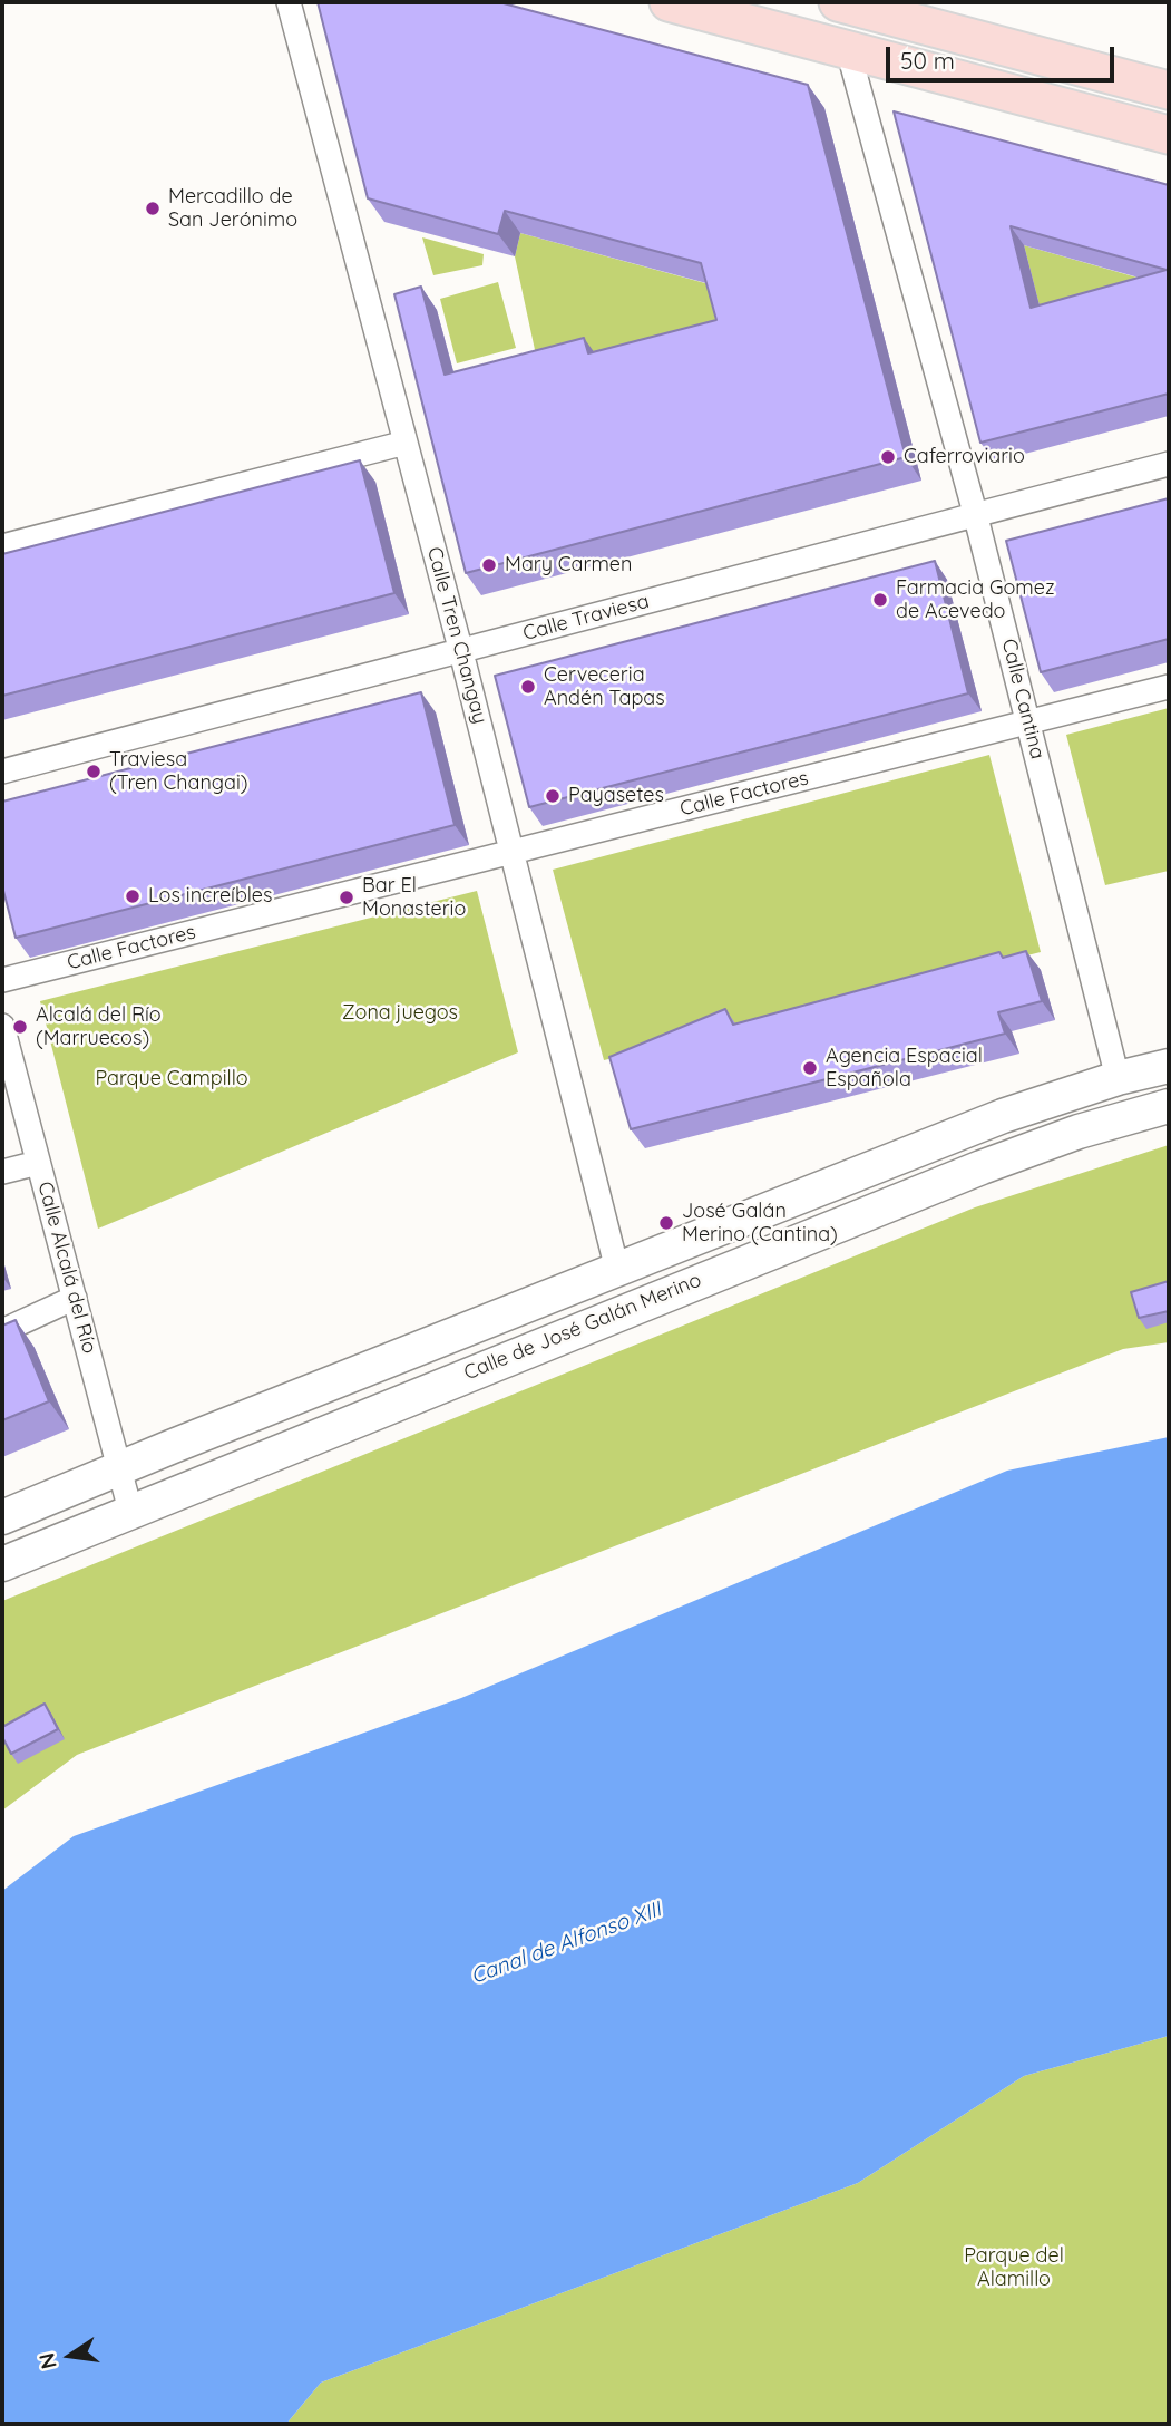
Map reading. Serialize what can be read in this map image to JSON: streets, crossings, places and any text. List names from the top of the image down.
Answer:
{
  "streets": {
    "main road": ["Calle de José Galán Merino"],
    "street": [
      "Calle Traviesa",
      "Calle Tren Changay",
      "Calle Cantina",
      "Calle Factores",
      "Calle Alcalá del Río"
    ]
  },
  "crossings": [
    ["Calle Traviesa", "Calle Tren Changay"],
    ["Calle Traviesa", "Calle Cantina"],
    ["Calle Tren Changay", "Calle Factores"],
    ["Calle Tren Changay", "Calle de José Galán Merino"],
    ["Calle Cantina", "Calle Factores"],
    ["Calle Cantina", "Calle de José Galán Merino"],
    ["Calle Alcalá del Río", "Calle de José Galán Merino"]
  ],
  "water": ["Canal de Alfonso XIII"],
  "parks": ["Zona juegos", "Parque Campillo", "Parque del Alamillo"],
  "places": [
    "Mercadillo de San Jerónimo",
    "Caferroviario",
    "Mary Carmen",
    "Farmacia Gomez de Acevedo",
    "Cerveceria Andén Tapas",
    "Traviesa (Tren Changai)",
    "Payasetes",
    "Los increíbles",
    "Bar El Monasterio",
    "Alcalá del Río (Marruecos)",
    "Agencia Espacial Española",
    "José Galán Merino (Cantina)"
  ],
  "scale_bar": "50 m",
  "north": "left"
}
